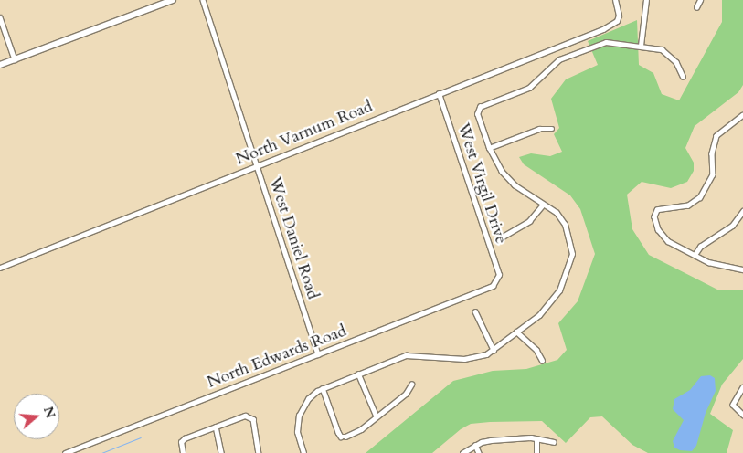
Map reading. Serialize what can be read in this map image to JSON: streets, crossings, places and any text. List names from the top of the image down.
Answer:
{
  "streets": {
    "street": [
      "North Varnum Road",
      "West Virgil Drive",
      "West Daniel Road",
      "North Edwards Road"
    ]
  },
  "crossings": [
    ["North Varnum Road", "West Virgil Drive"],
    ["North Varnum Road", "West Daniel Road"],
    ["West Virgil Drive", "North Edwards Road"],
    ["West Daniel Road", "North Edwards Road"]
  ],
  "north": "right"
}
